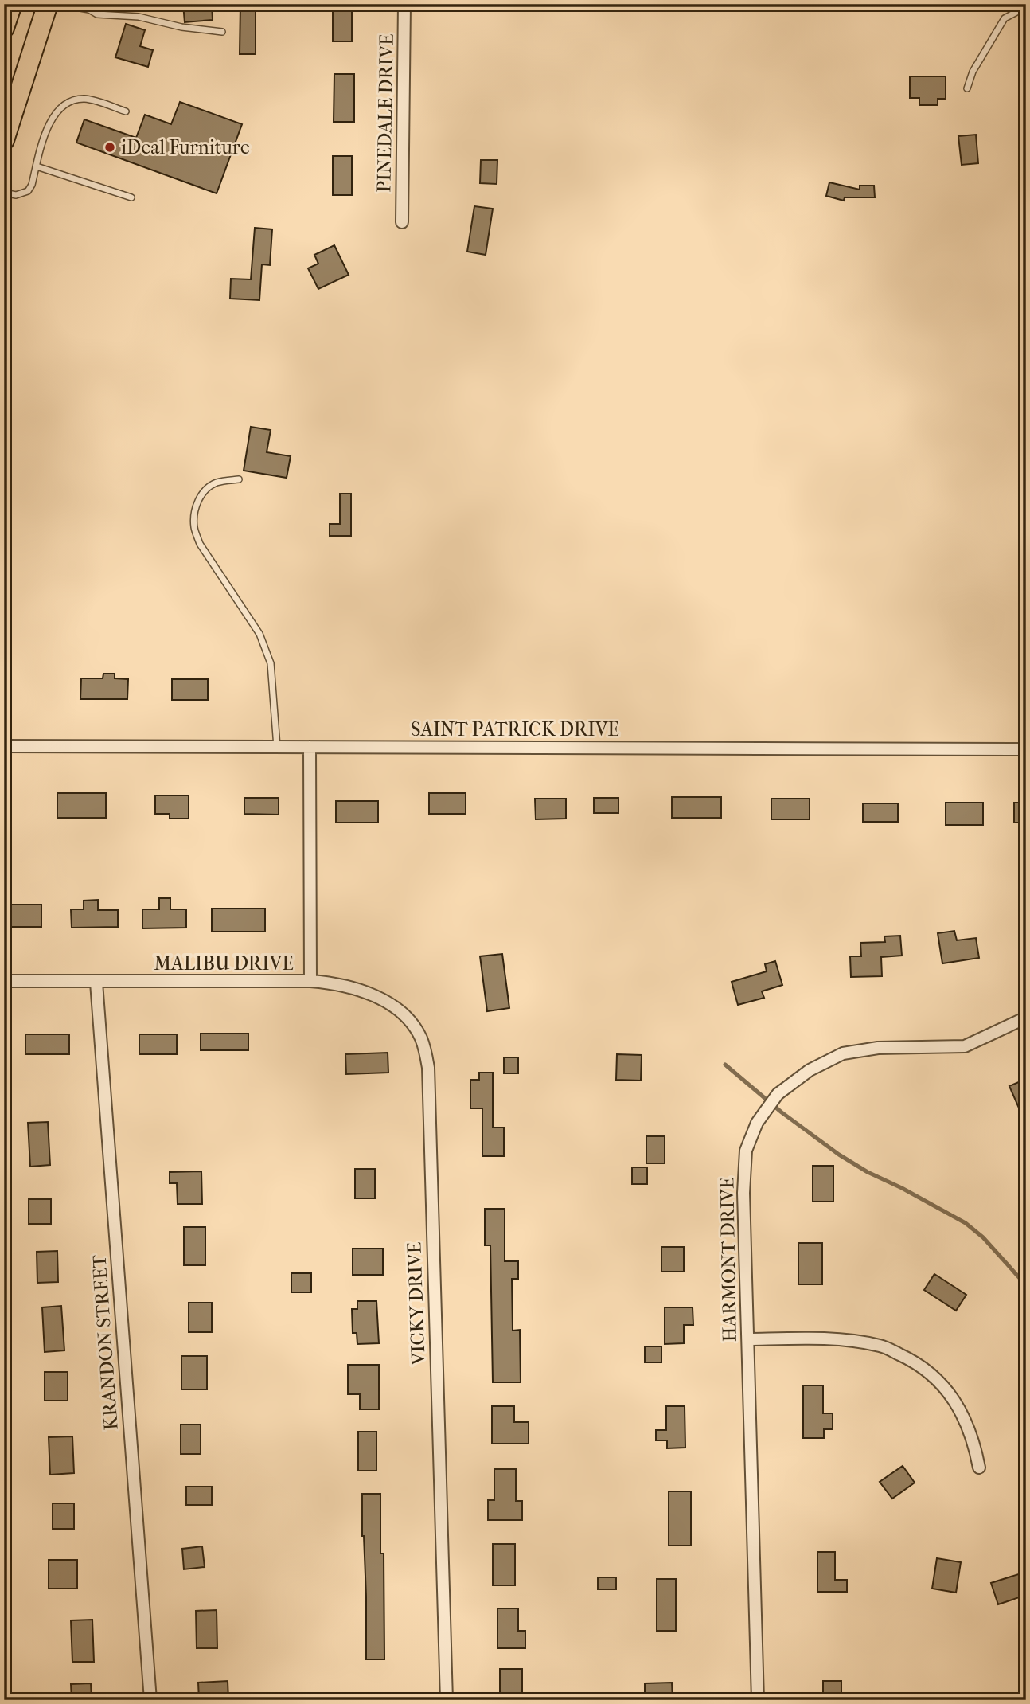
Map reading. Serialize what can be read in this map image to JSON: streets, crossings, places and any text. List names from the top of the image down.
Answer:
{
  "streets": {
    "street": [
      "PINEDALE DRIVE",
      "SAINT PATRICK DRIVE",
      "MALIBU DRIVE",
      "HARMONT DRIVE",
      "VICKY DRIVE",
      "KRANDON STREET"
    ]
  },
  "crossings": [
    ["SAINT PATRICK DRIVE", "MALIBU DRIVE"],
    ["MALIBU DRIVE", "VICKY DRIVE"],
    ["MALIBU DRIVE", "KRANDON STREET"]
  ],
  "places": ["iDeal Furniture"]
}
